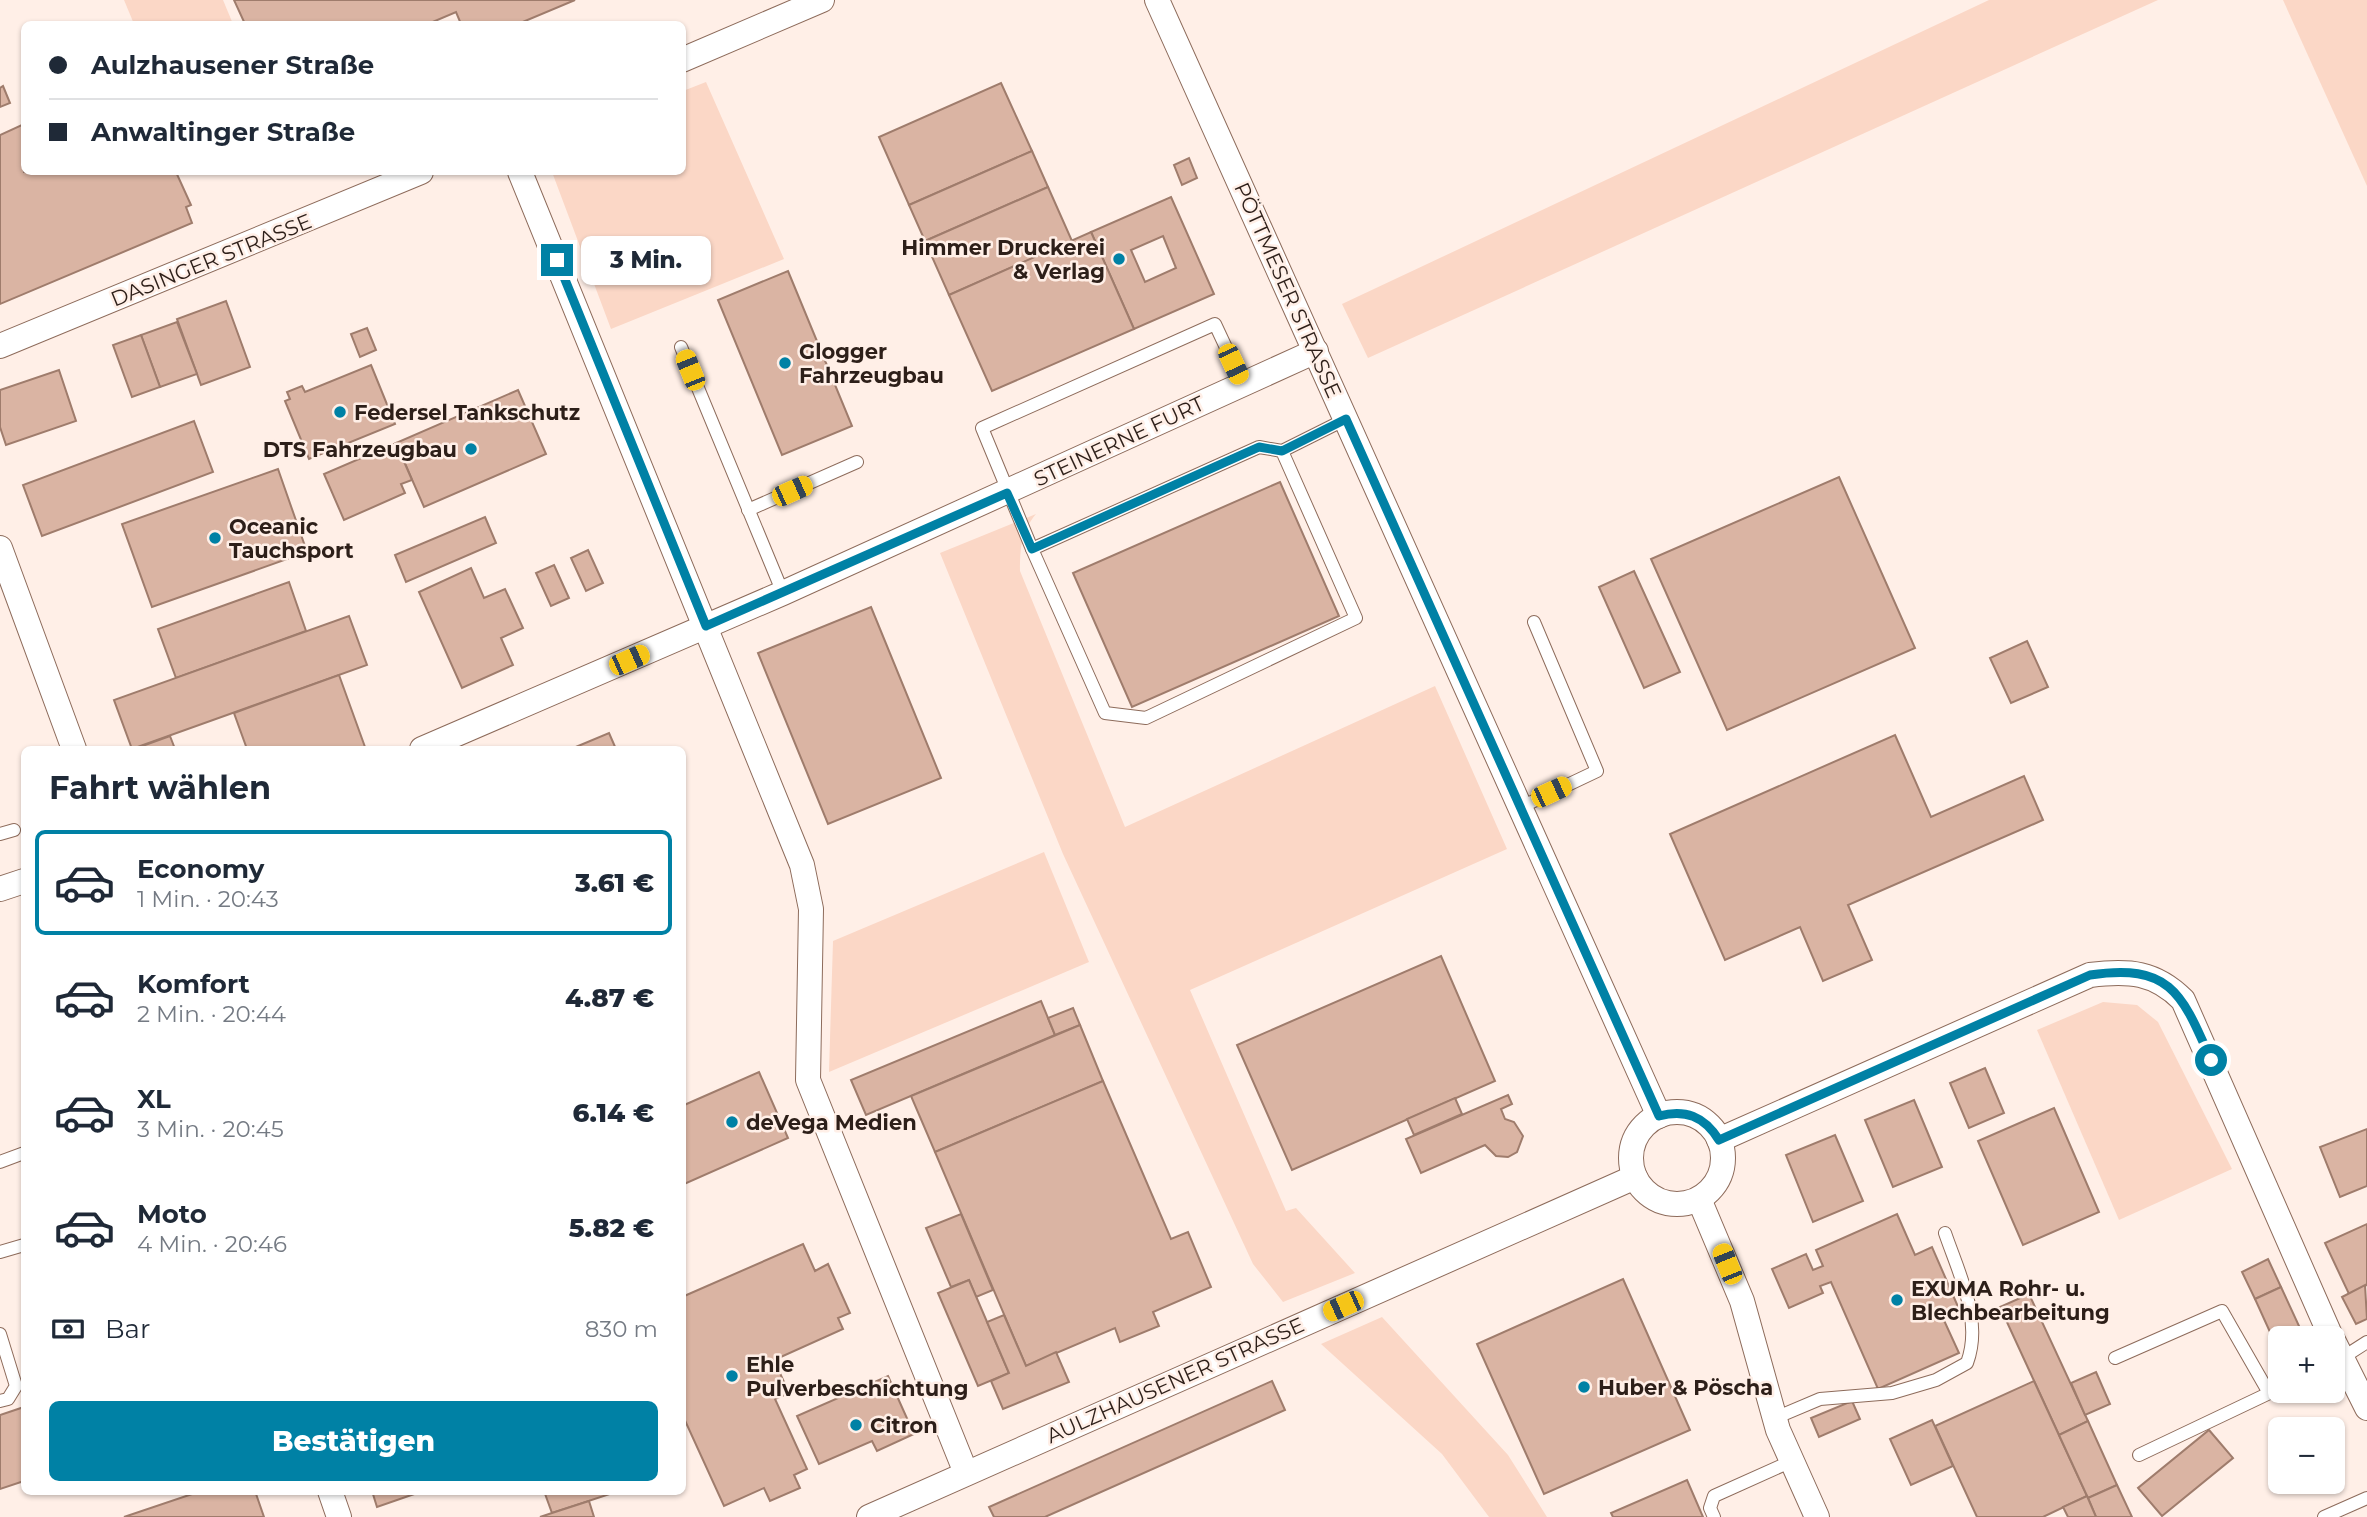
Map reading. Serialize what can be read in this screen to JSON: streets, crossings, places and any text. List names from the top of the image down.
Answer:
{
  "streets": {
    "street": [
      "DASINGER STRASSE",
      "PÖTTMESER STRASSE",
      "STEINERNE FURT",
      "AULZHAUSENER STRASSE"
    ]
  },
  "crossings": [
    ["PÖTTMESER STRASSE", "STEINERNE FURT"],
    ["PÖTTMESER STRASSE", "AULZHAUSENER STRASSE"]
  ],
  "places": [
    "Himmer Druckerei & Verlag",
    "Glogger Fahrzeugbau",
    "Federsel Tankschutz",
    "DTS Fahrzeugbau",
    "Oceanic Tauchsport",
    "deVega Medien",
    "EXUMA Rohr- u. Blechbearbeitung",
    "Ehle Pulverbeschichtung",
    "Huber & Pöscha",
    "Citron"
  ],
  "page": {
    "banner": ["Aulzhausener Straße", "Anwaltinger Straße"],
    "bubble": "3 Min.",
    "heading": "Fahrt wählen",
    "list": [
      {
        "name": "Economy",
        "note": "1 Min. · 20:43",
        "value": "3.61 €"
      },
      {
        "name": "Komfort",
        "note": "2 Min. · 20:44",
        "value": "4.87 €"
      },
      {
        "name": "XL",
        "note": "3 Min. · 20:45",
        "value": "6.14 €"
      },
      {
        "name": "Moto",
        "note": "4 Min. · 20:46",
        "value": "5.82 €"
      }
    ],
    "pay": ["Bar", "830 m"],
    "map_buttons": ["+", "−"],
    "buttons": "Bestätigen"
  }
}
